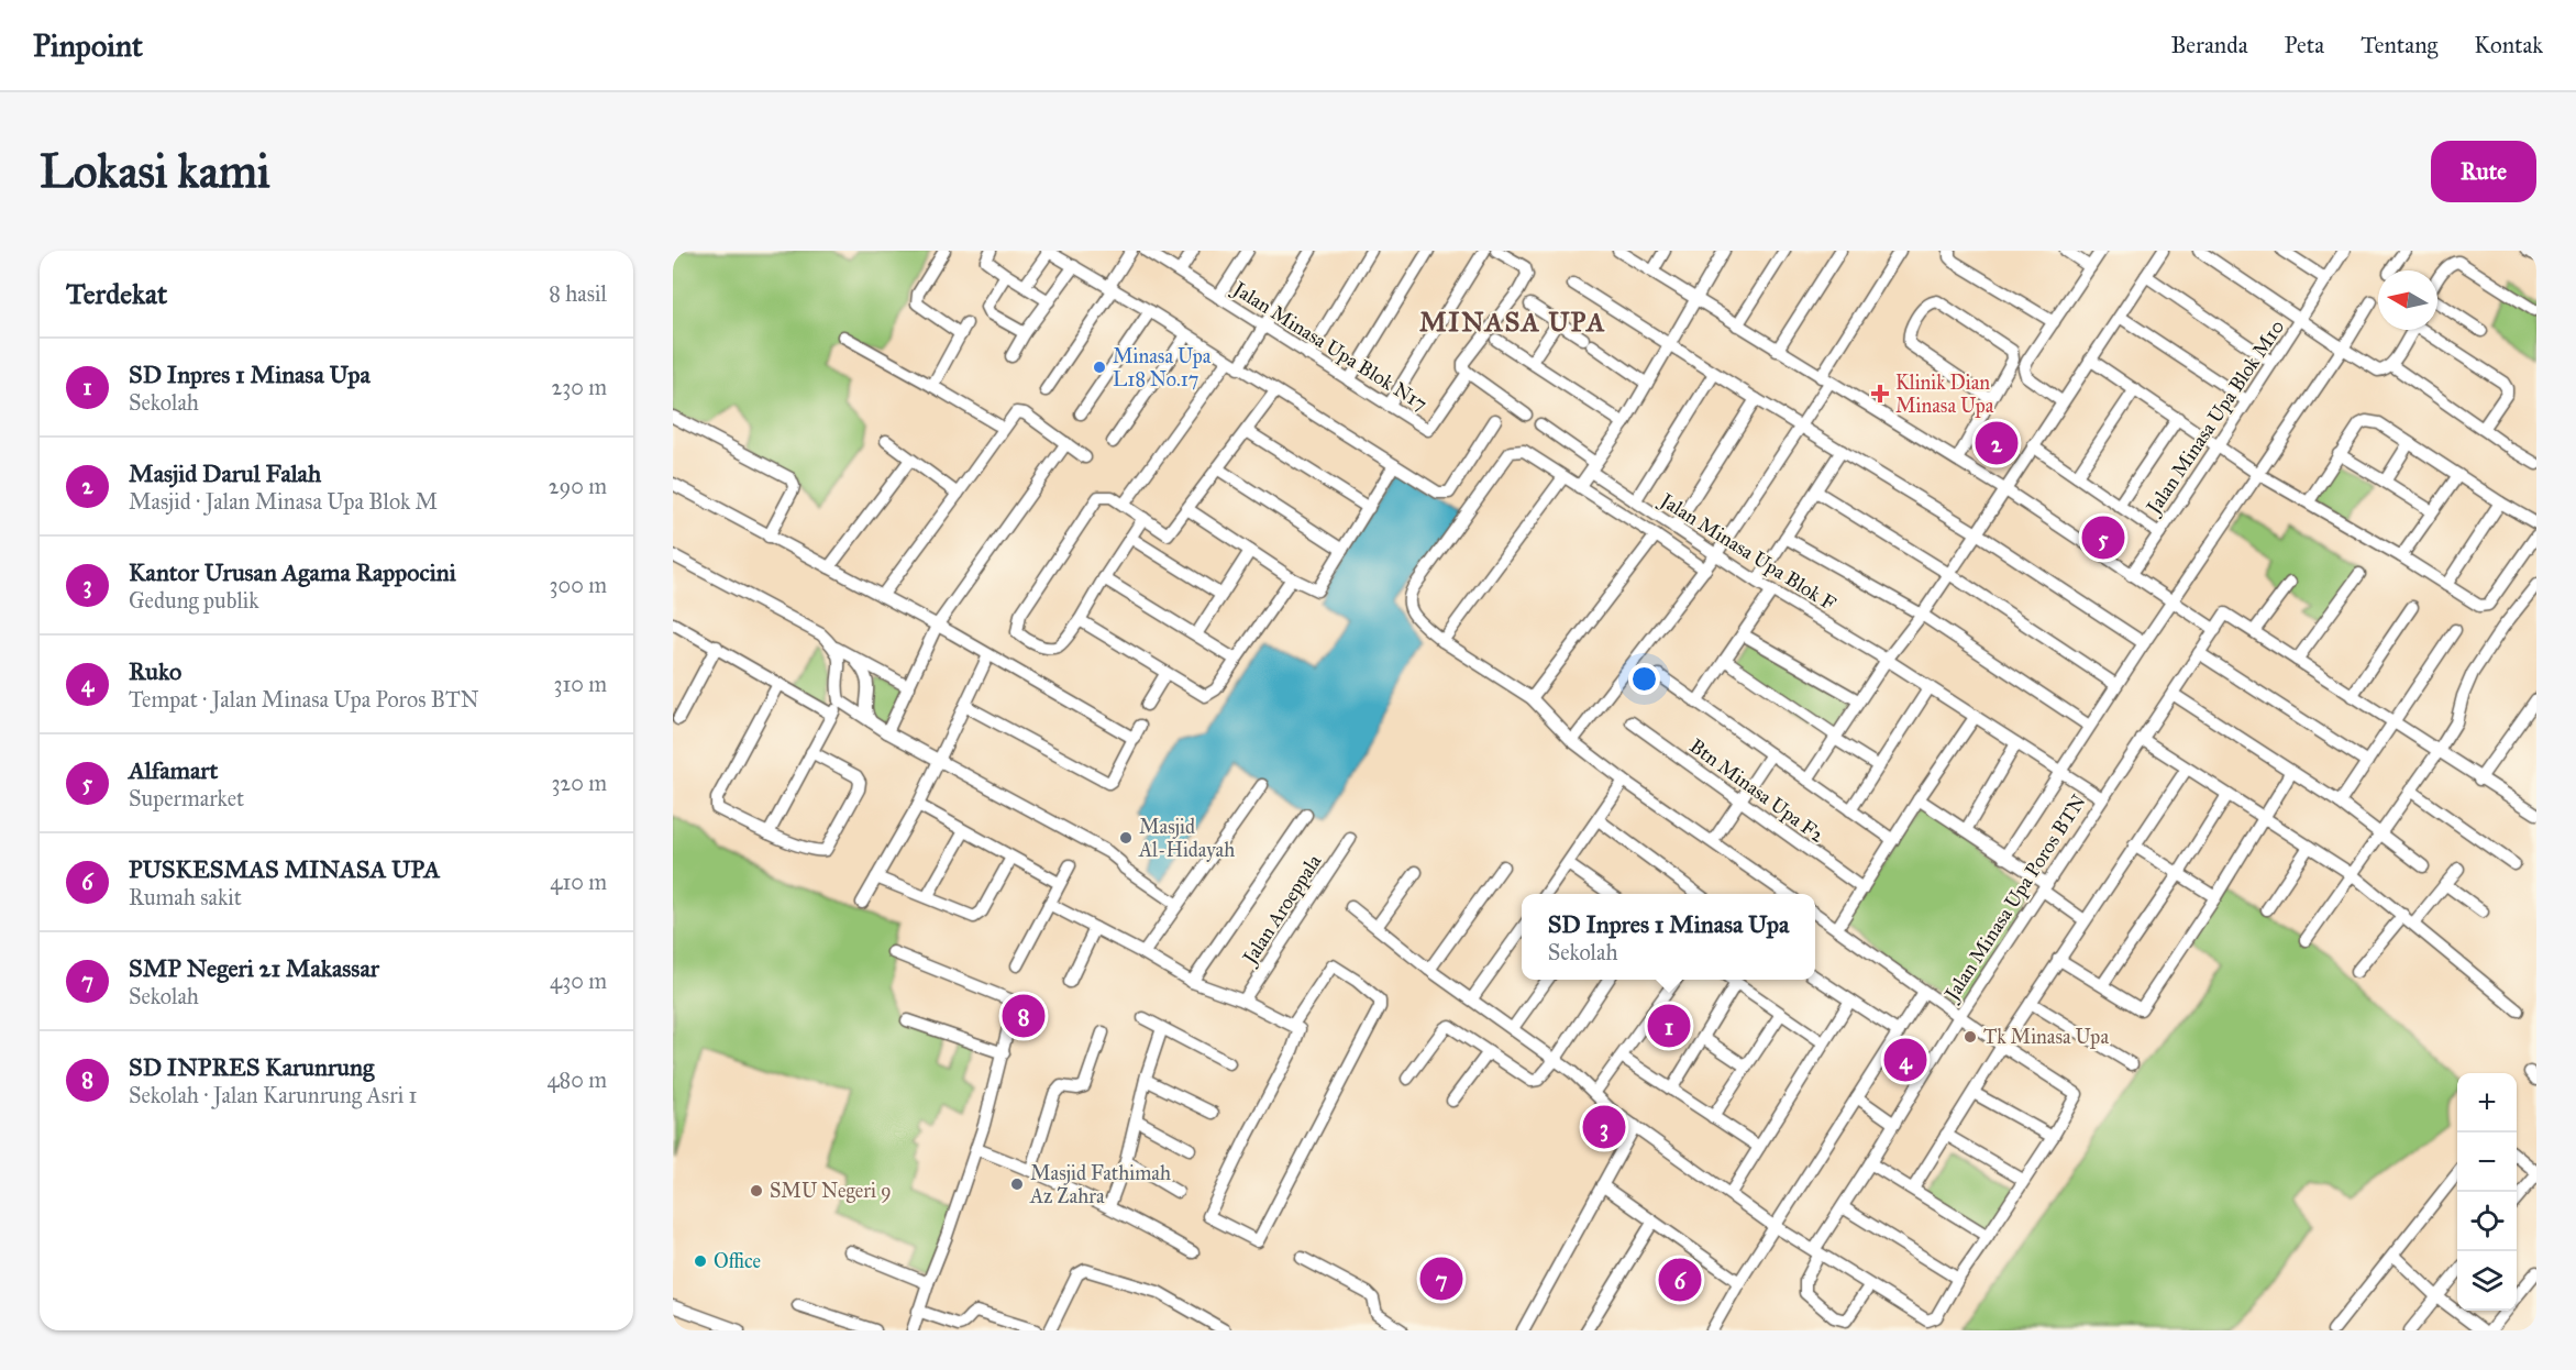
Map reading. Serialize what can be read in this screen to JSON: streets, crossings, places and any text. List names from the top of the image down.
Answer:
{
  "streets": {
    "street": [
      "Jalan Minasa Upa Blok N17",
      "Jalan Minasa Upa Blok M10",
      "Jalan Minasa Upa Blok F",
      "Btn Minasa Upa F2",
      "Jalan Minasa Upa Poros BTN",
      "Jalan Aroeppala"
    ]
  },
  "crossings": [
    ["Jalan Minasa Upa Blok F", "Jalan Minasa Upa Poros BTN"]
  ],
  "districts": ["MINASA UPA"],
  "places": {
    "other": [
      "Minasa Upa L18 No.17",
      "Masjid Al-Hidayah",
      "Tk Minasa Upa",
      "Masjid Fathimah Az Zahra",
      "SMU Negeri 9",
      "Office"
    ],
    "health": ["Klinik Dian Minasa Upa"]
  },
  "north": "left",
  "page": {
    "header": "Pinpoint",
    "nav": [
      "Beranda",
      "Peta",
      "Tentang",
      "Kontak"
    ],
    "buttons": "Rute",
    "title": "Lokasi kami",
    "heading": ["Terdekat", "8 hasil"],
    "list": [
      {
        "mark": "1",
        "name": "SD Inpres 1 Minasa Upa",
        "note": "Sekolah",
        "value": "230 m"
      },
      {
        "mark": "2",
        "name": "Masjid Darul Falah",
        "note": "Masjid · Jalan Minasa Upa Blok M",
        "value": "290 m"
      },
      {
        "mark": "3",
        "name": "Kantor Urusan Agama Rappocini",
        "note": "Gedung publik",
        "value": "300 m"
      },
      {
        "mark": "4",
        "name": "Ruko",
        "note": "Tempat · Jalan Minasa Upa Poros BTN",
        "value": "310 m"
      },
      {
        "mark": "5",
        "name": "Alfamart",
        "note": "Supermarket",
        "value": "320 m"
      },
      {
        "mark": "6",
        "name": "PUSKESMAS MINASA UPA",
        "note": "Rumah sakit",
        "value": "410 m"
      },
      {
        "mark": "7",
        "name": "SMP Negeri 21 Makassar",
        "note": "Sekolah",
        "value": "430 m"
      },
      {
        "mark": "8",
        "name": "SD INPRES Karunrung",
        "note": "Sekolah · Jalan Karunrung Asri 1",
        "value": "480 m"
      }
    ],
    "pins": [
      "2",
      "5",
      "8",
      "1",
      "4",
      "3",
      "7",
      "6"
    ],
    "popup": ["SD Inpres 1 Minasa Upa", "Sekolah"],
    "map_buttons": ["+", "−"]
  }
}
